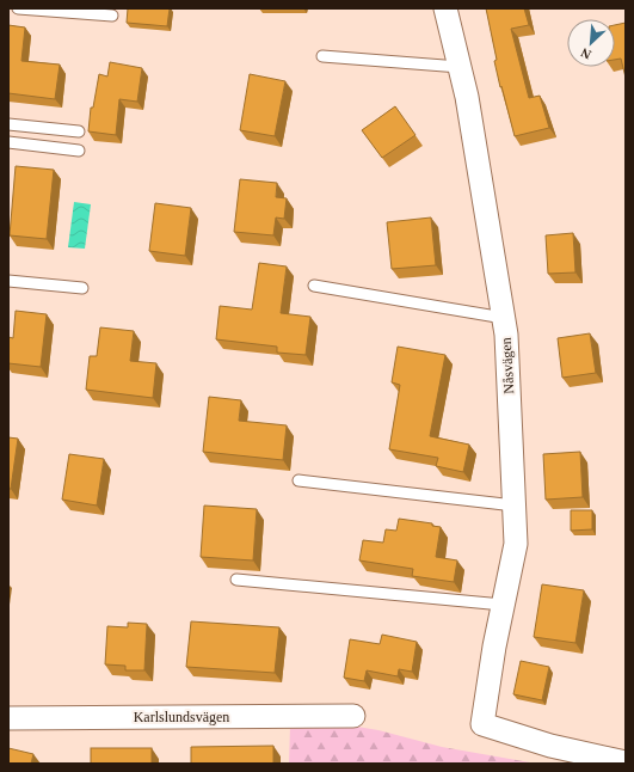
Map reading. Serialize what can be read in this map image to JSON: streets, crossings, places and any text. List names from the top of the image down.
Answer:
{
  "streets": {
    "street": ["Nåsvägen", "Karlslundsvägen"]
  },
  "north": "bottom left"
}
